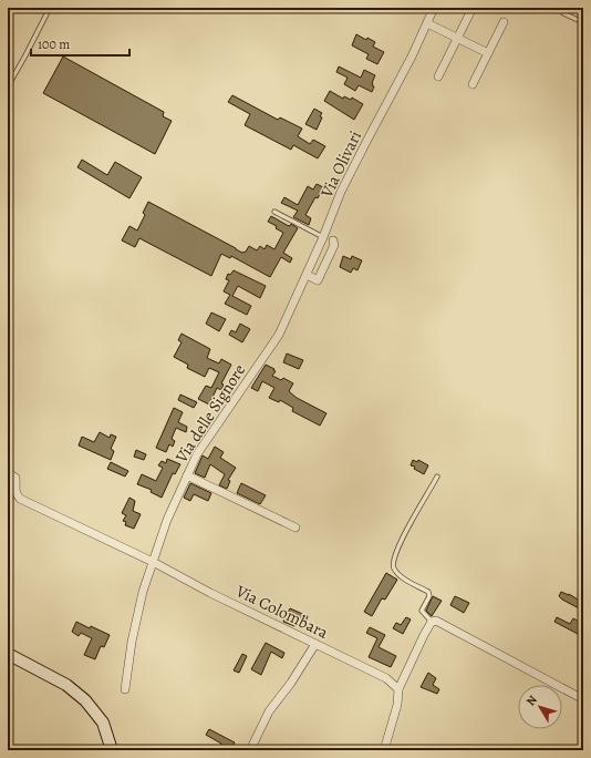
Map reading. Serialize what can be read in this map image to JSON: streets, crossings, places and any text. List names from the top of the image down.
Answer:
{
  "streets": {
    "street": ["Via Olivari", "Via delle Signore", "Via Colombara"]
  },
  "crossings": [
    ["Via Olivari", "Via delle Signore"],
    ["Via delle Signore", "Via Colombara"]
  ],
  "scale_bar": "100 m",
  "north": "top left"
}
